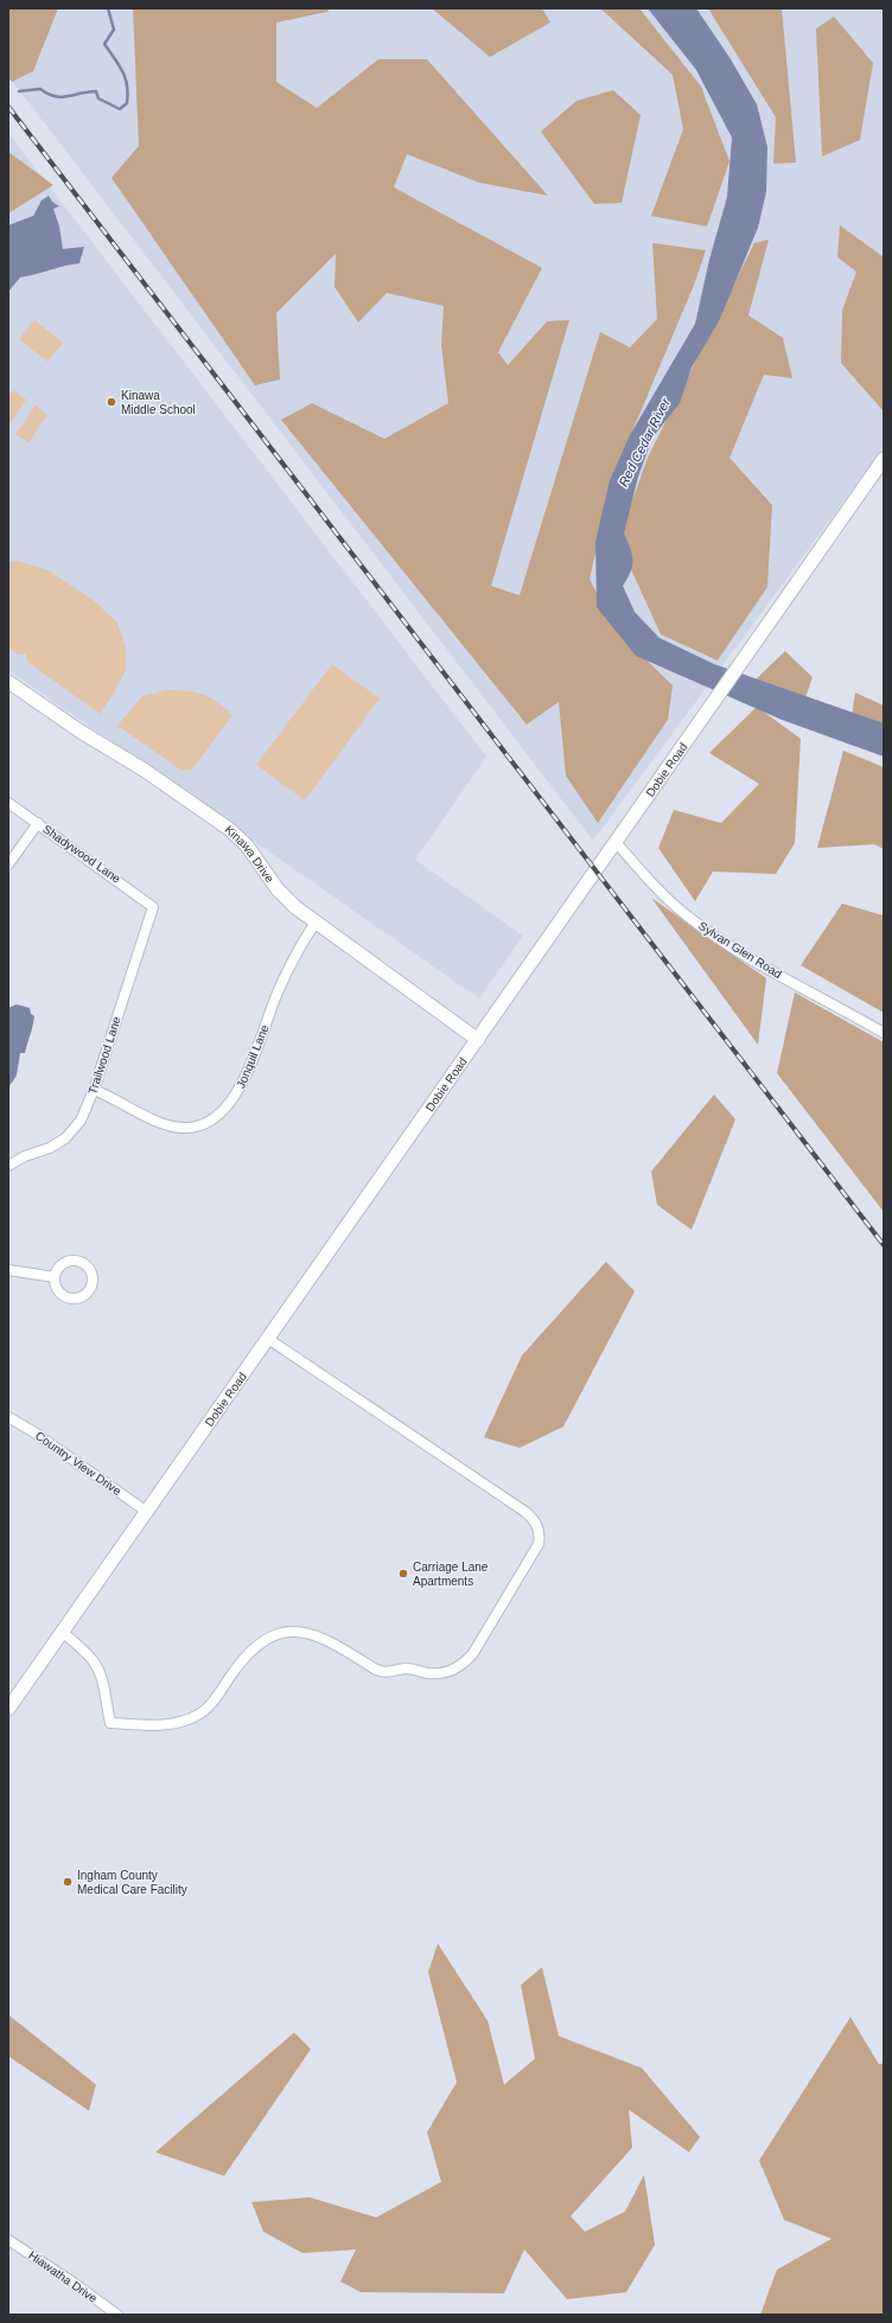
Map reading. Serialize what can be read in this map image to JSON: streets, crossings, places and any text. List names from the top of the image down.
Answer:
{
  "streets": {
    "street": [
      "Dobie Road",
      "Shadywood Lane",
      "Kinawa Drive",
      "Sylvan Glen Road",
      "Trailwood Lane",
      "Jonquil Lane",
      "Country View Drive",
      "Hiawatha Drive"
    ]
  },
  "crossings": [
    ["Dobie Road", "Kinawa Drive"],
    ["Dobie Road", "Sylvan Glen Road"],
    ["Dobie Road", "Country View Drive"],
    ["Shadywood Lane", "Trailwood Lane"],
    ["Kinawa Drive", "Jonquil Lane"],
    ["Trailwood Lane", "Jonquil Lane"]
  ],
  "water": ["Red Cedar River"],
  "places": ["Kinawa Middle School", "Carriage Lane Apartments", "Ingham County Medical Care Facility"]
}
